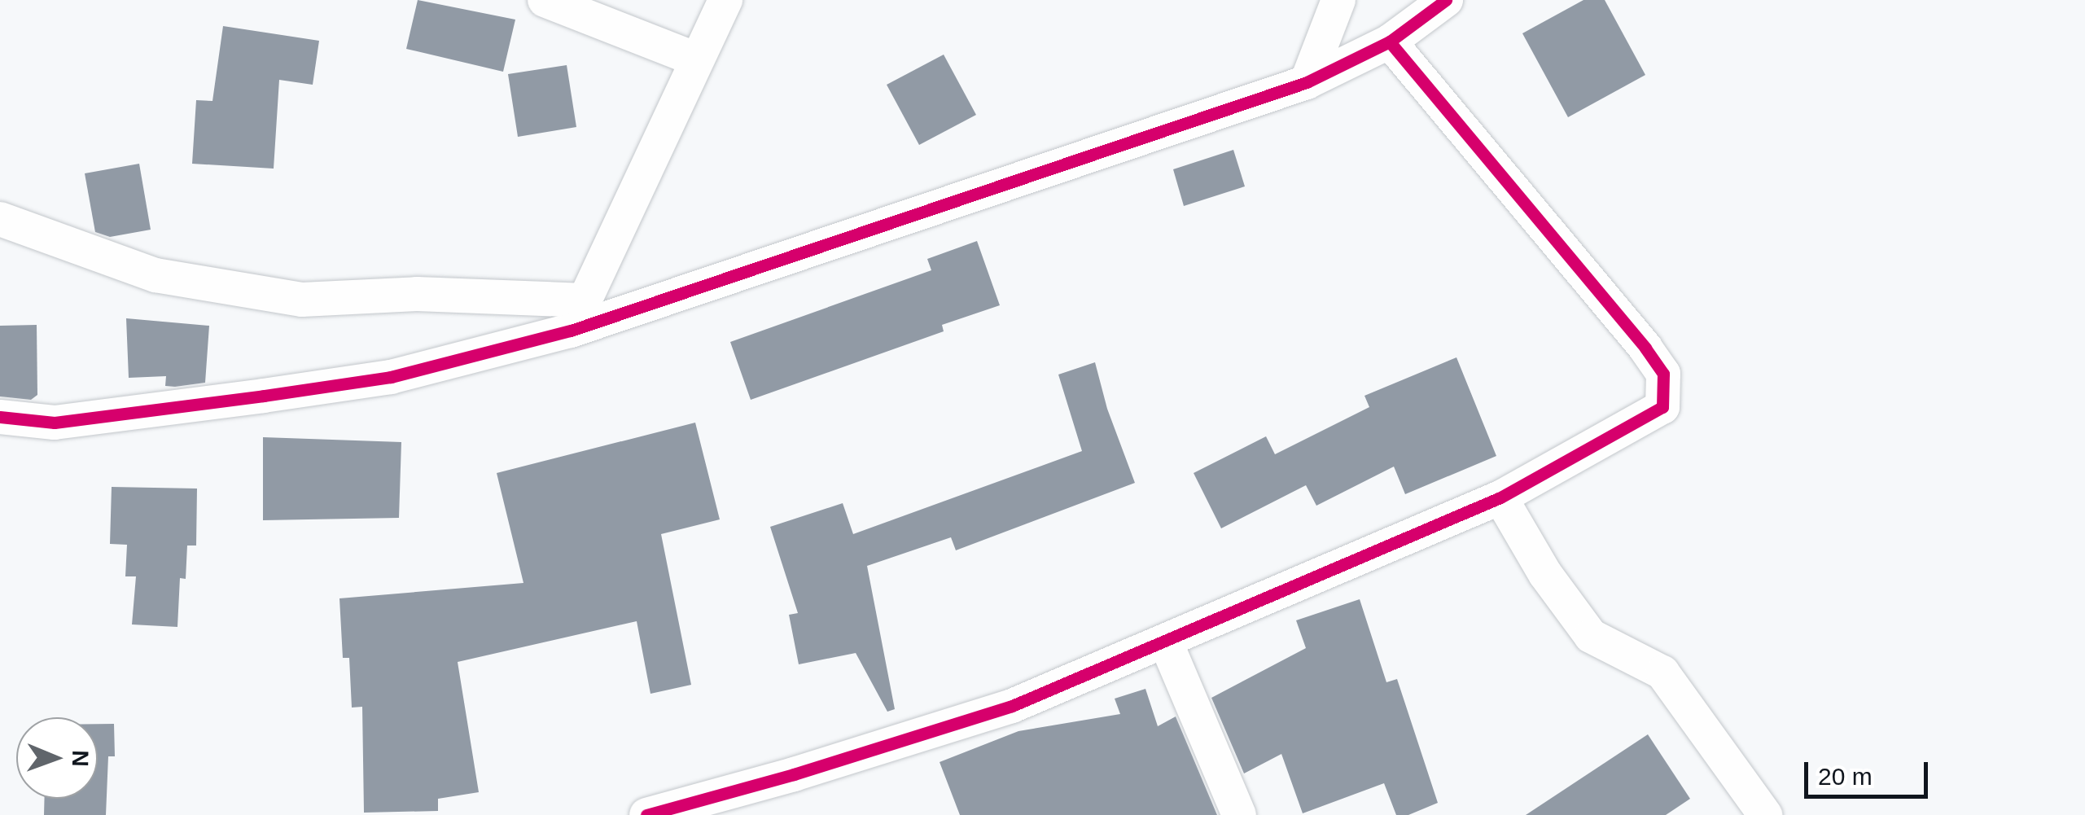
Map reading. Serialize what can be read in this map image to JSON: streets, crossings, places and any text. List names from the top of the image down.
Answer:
{
  "scale_bar": "20 m",
  "north": "right"
}
